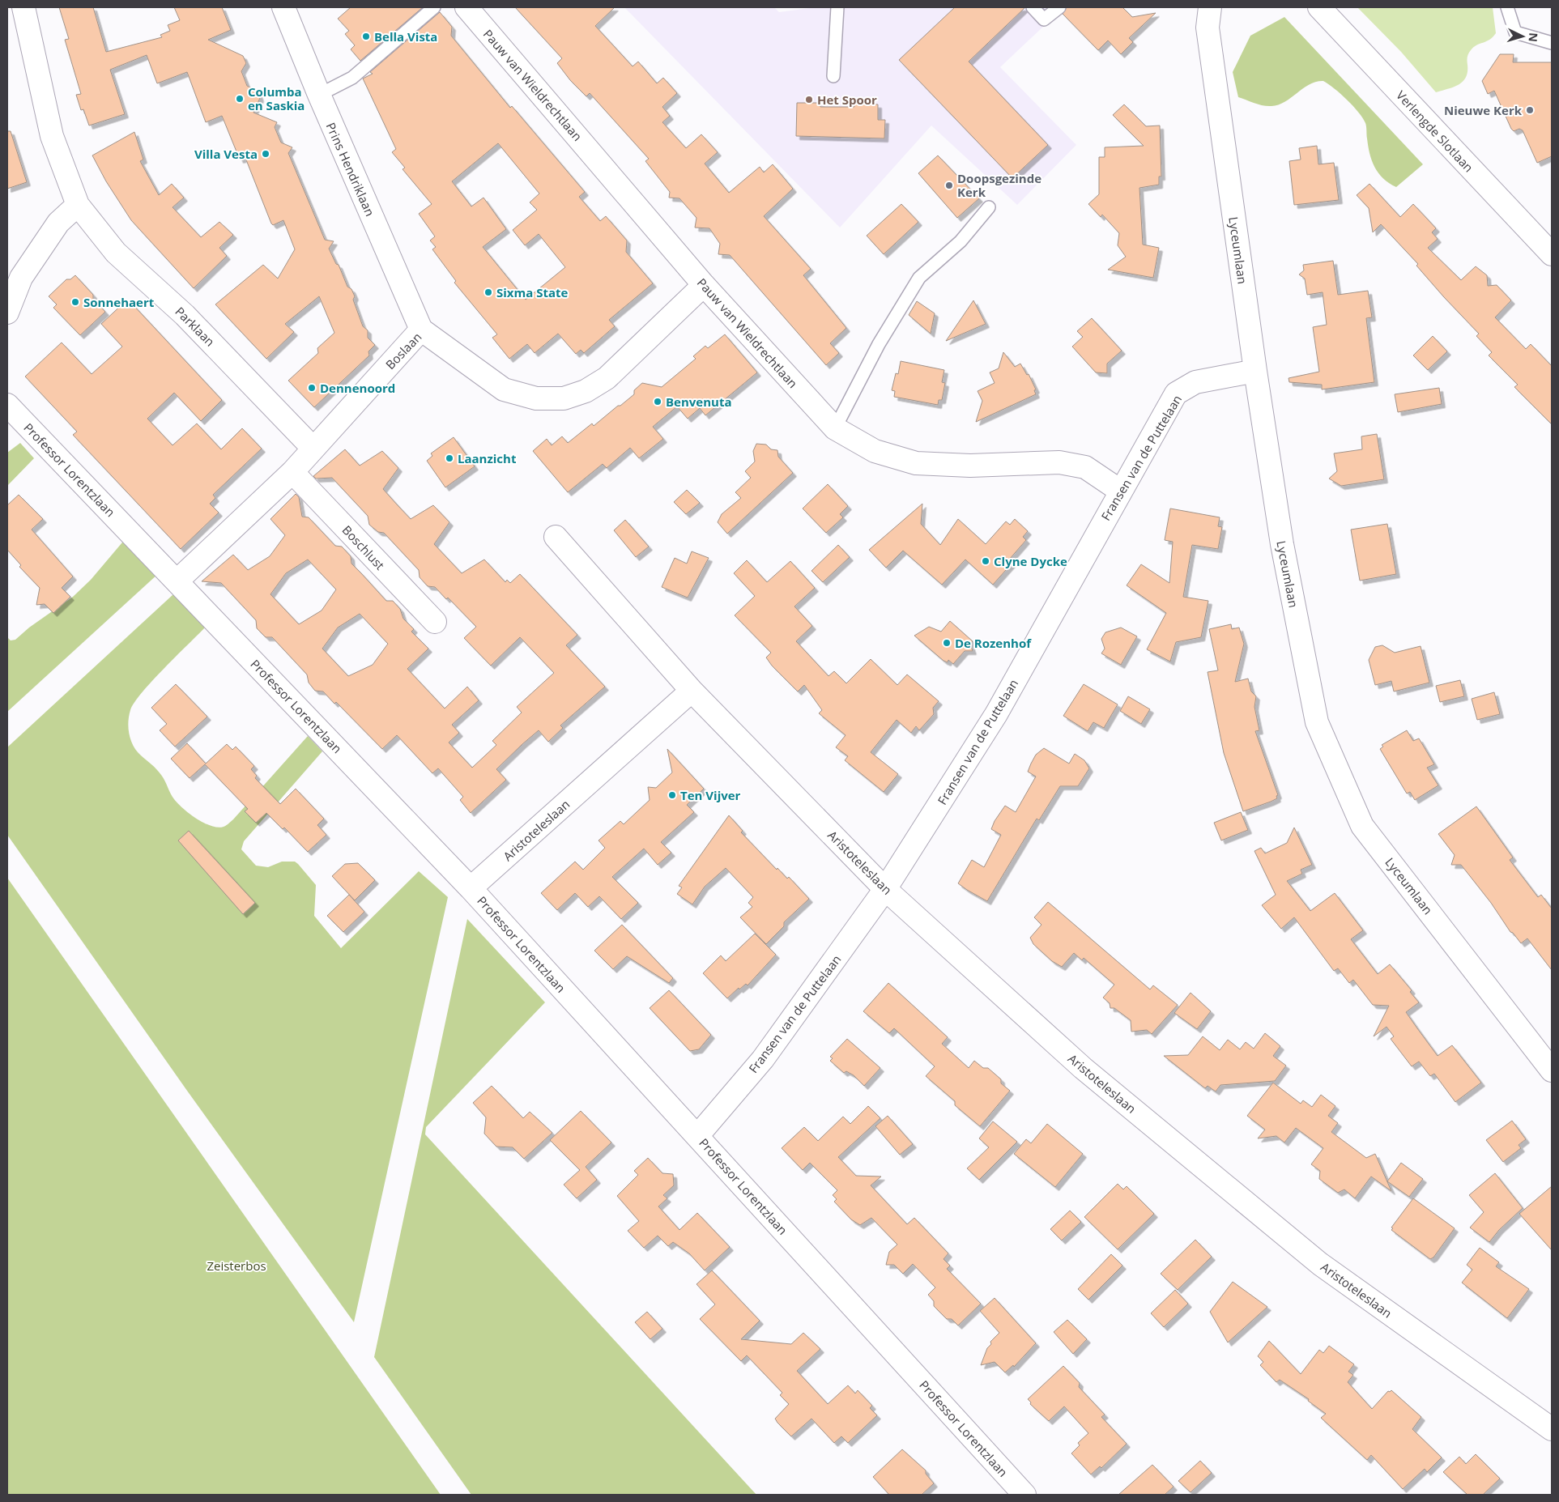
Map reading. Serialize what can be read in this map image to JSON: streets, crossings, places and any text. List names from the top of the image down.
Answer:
{
  "streets": {
    "street": [
      "Pauw van Wieldrechtlaan",
      "Verlengde Slotlaan",
      "Prins Hendriklaan",
      "Lyceumlaan",
      "Parklaan",
      "Boslaan",
      "Fransen van de Puttelaan",
      "Professor Lorentzlaan",
      "Boschlust",
      "Aristoteleslaan"
    ]
  },
  "crossings": [
    ["Pauw van Wieldrechtlaan", "Boslaan"],
    ["Pauw van Wieldrechtlaan", "Fransen van de Puttelaan"],
    ["Prins Hendriklaan", "Boslaan"],
    ["Lyceumlaan", "Fransen van de Puttelaan"],
    ["Parklaan", "Boslaan"],
    ["Boslaan", "Professor Lorentzlaan"],
    ["Boslaan", "Boschlust"],
    ["Fransen van de Puttelaan", "Professor Lorentzlaan"],
    ["Fransen van de Puttelaan", "Aristoteleslaan"],
    ["Professor Lorentzlaan", "Aristoteleslaan"]
  ],
  "parks": ["Zeisterbos"],
  "places": [
    "Bella Vista",
    "Columba en Saskia",
    "Het Spoor",
    "Nieuwe Kerk",
    "Villa Vesta",
    "Doopsgezinde Kerk",
    "Sixma State",
    "Sonnehaert",
    "Dennenoord",
    "Benvenuta",
    "Laanzicht",
    "Clyne Dycke",
    "De Rozenhof",
    "Ten Vijver"
  ],
  "north": "right"
}
